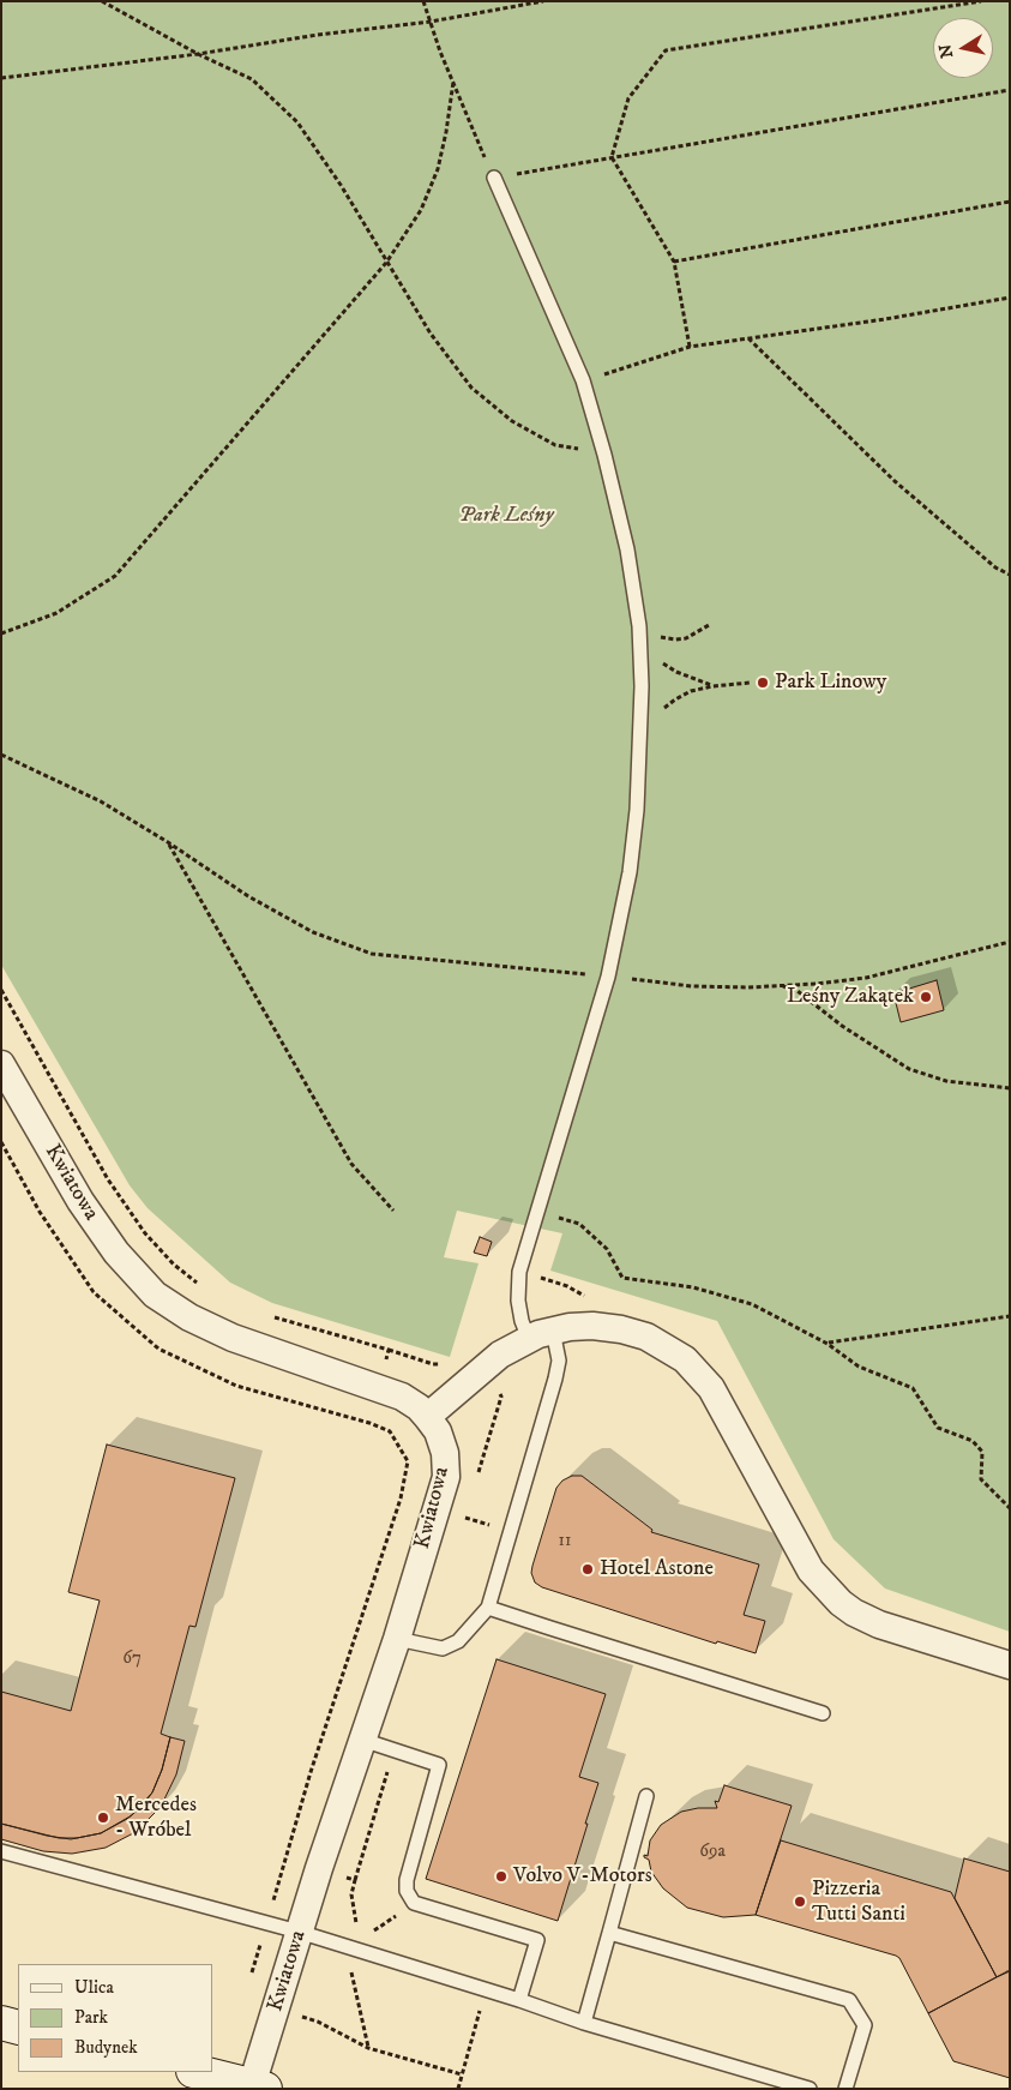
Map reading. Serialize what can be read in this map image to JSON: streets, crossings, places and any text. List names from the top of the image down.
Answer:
{
  "streets": {
    "street": ["Kwiatowa"]
  },
  "parks": ["Park Leśny"],
  "places": [
    "Park Linowy",
    "Leśny Zakątek",
    "Hotel Astone",
    "Mercedes - Wróbel",
    "Volvo V-Motors",
    "Pizzeria Tutti Santi"
  ],
  "house_numbers": ["11", "67", "69a"],
  "legend": ["Ulica", "Park", "Budynek"],
  "north": "left"
}
